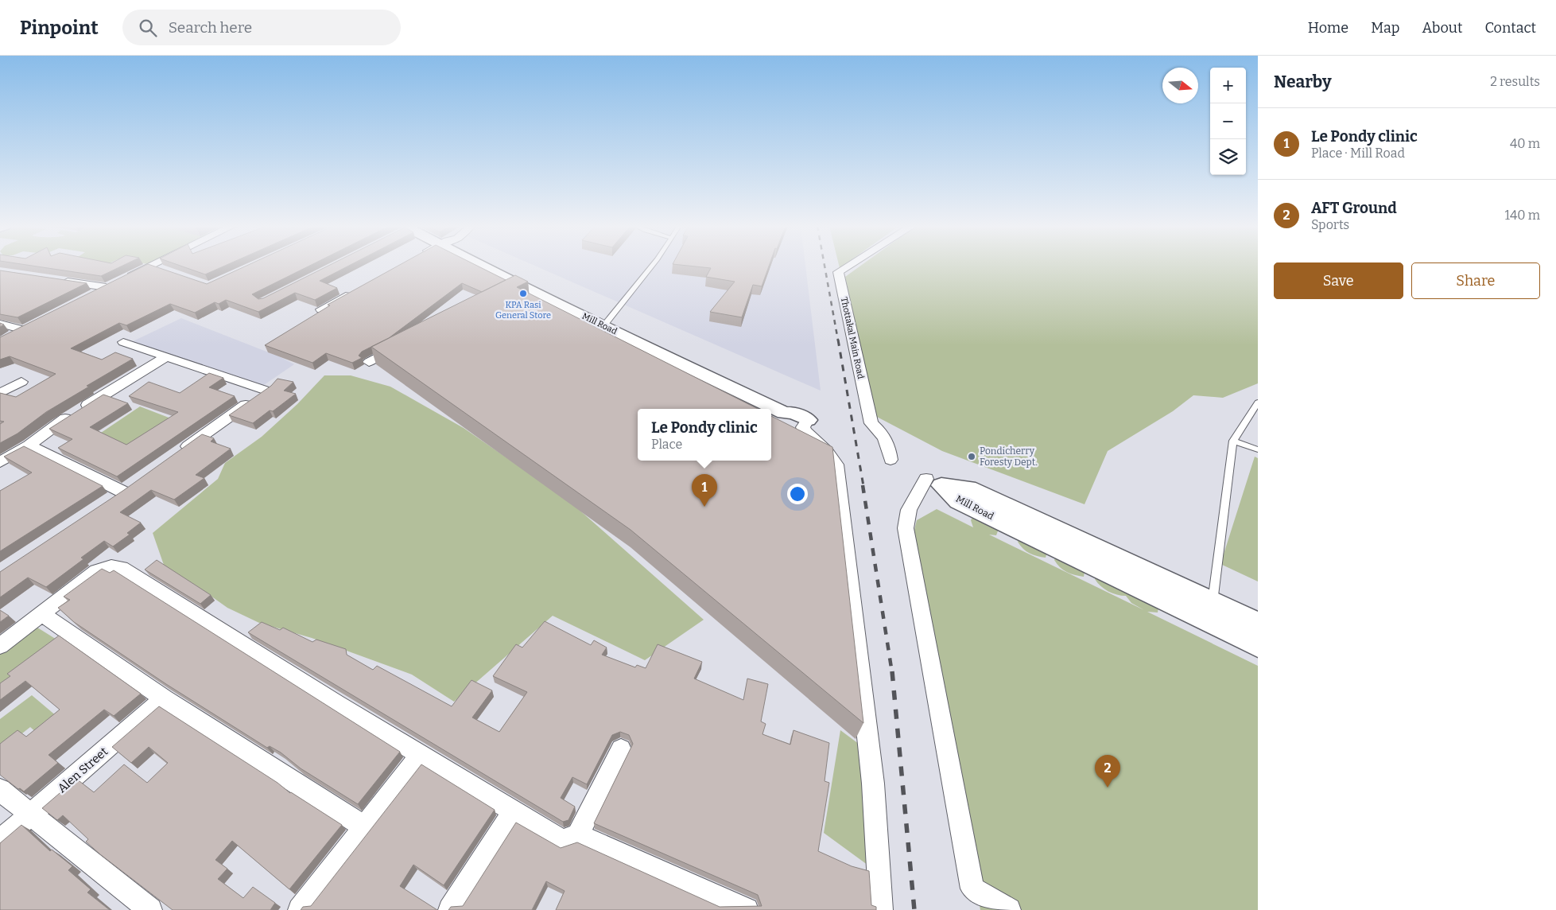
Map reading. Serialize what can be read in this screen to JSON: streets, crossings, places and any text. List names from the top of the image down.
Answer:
{
  "streets": {
    "main road": ["Mill Road"],
    "street": ["Thottakal Main Road", "Alen Street"]
  },
  "places": ["KPA Rasi General Store", "Pondicherry Foresty Dept."],
  "north": "right",
  "page": {
    "header": "Pinpoint",
    "search": "Search here",
    "nav": [
      "Home",
      "Map",
      "About",
      "Contact"
    ],
    "heading": ["Nearby", "2 results"],
    "map_buttons": ["+", "−"],
    "list": [
      {
        "mark": "1",
        "name": "Le Pondy clinic",
        "note": "Place · Mill Road",
        "value": "40 m"
      },
      {
        "mark": "2",
        "name": "AFT Ground",
        "note": "Sports",
        "value": "140 m"
      }
    ],
    "buttons": ["Save", "Share"],
    "popup": ["Le Pondy clinic", "Place"],
    "pins": ["1", "2"]
  }
}
